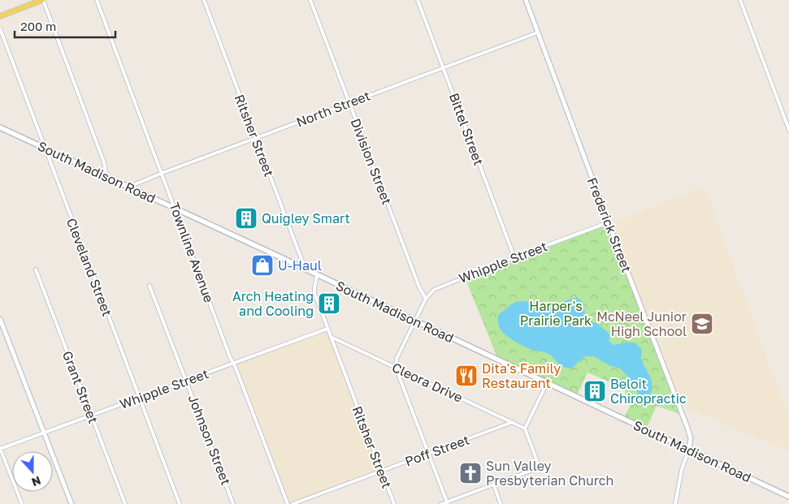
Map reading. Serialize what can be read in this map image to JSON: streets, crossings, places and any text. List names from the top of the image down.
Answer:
{
  "streets": {
    "main road": ["South Madison Road"],
    "street": [
      "North Street",
      "Bittel Street",
      "Ritsher Street",
      "Division Street",
      "Frederick Street",
      "Townline Avenue",
      "Whipple Street",
      "Cleveland Street",
      "Cleora Drive",
      "Grant Street",
      "Johnson Street",
      "Poff Street"
    ]
  },
  "crossings": [
    ["North Street", "Bittel Street"],
    ["North Street", "Ritsher Street"],
    ["North Street", "Division Street"],
    ["North Street", "South Madison Road"],
    ["North Street", "Frederick Street"],
    ["North Street", "Townline Avenue"],
    ["Bittel Street", "Whipple Street"],
    ["Ritsher Street", "South Madison Road"],
    ["Ritsher Street", "Whipple Street"],
    ["Ritsher Street", "Cleora Drive"],
    ["Ritsher Street", "Poff Street"],
    ["Division Street", "Whipple Street"],
    ["South Madison Road", "Frederick Street"],
    ["South Madison Road", "Townline Avenue"],
    ["South Madison Road", "Whipple Street"],
    ["South Madison Road", "Cleveland Street"],
    ["Frederick Street", "Whipple Street"],
    ["Townline Avenue", "Whipple Street"],
    ["Whipple Street", "Cleveland Street"],
    ["Whipple Street", "Cleora Drive"],
    ["Whipple Street", "Grant Street"],
    ["Whipple Street", "Johnson Street"],
    ["Cleora Drive", "Poff Street"]
  ],
  "parks": ["Harper's Prairie Park"],
  "places": {
    "building": ["Quigley Smart", "Arch Heating and Cooling", "Beloit Chiropractic"],
    "shop": ["U-Haul"],
    "school or university": ["McNeel Junior High School"],
    "restaurant": ["Dita's Family Restaurant"],
    "church": ["Sun Valley Presbyterian Church"]
  },
  "scale_bar": "200 m",
  "north": "bottom"
}
